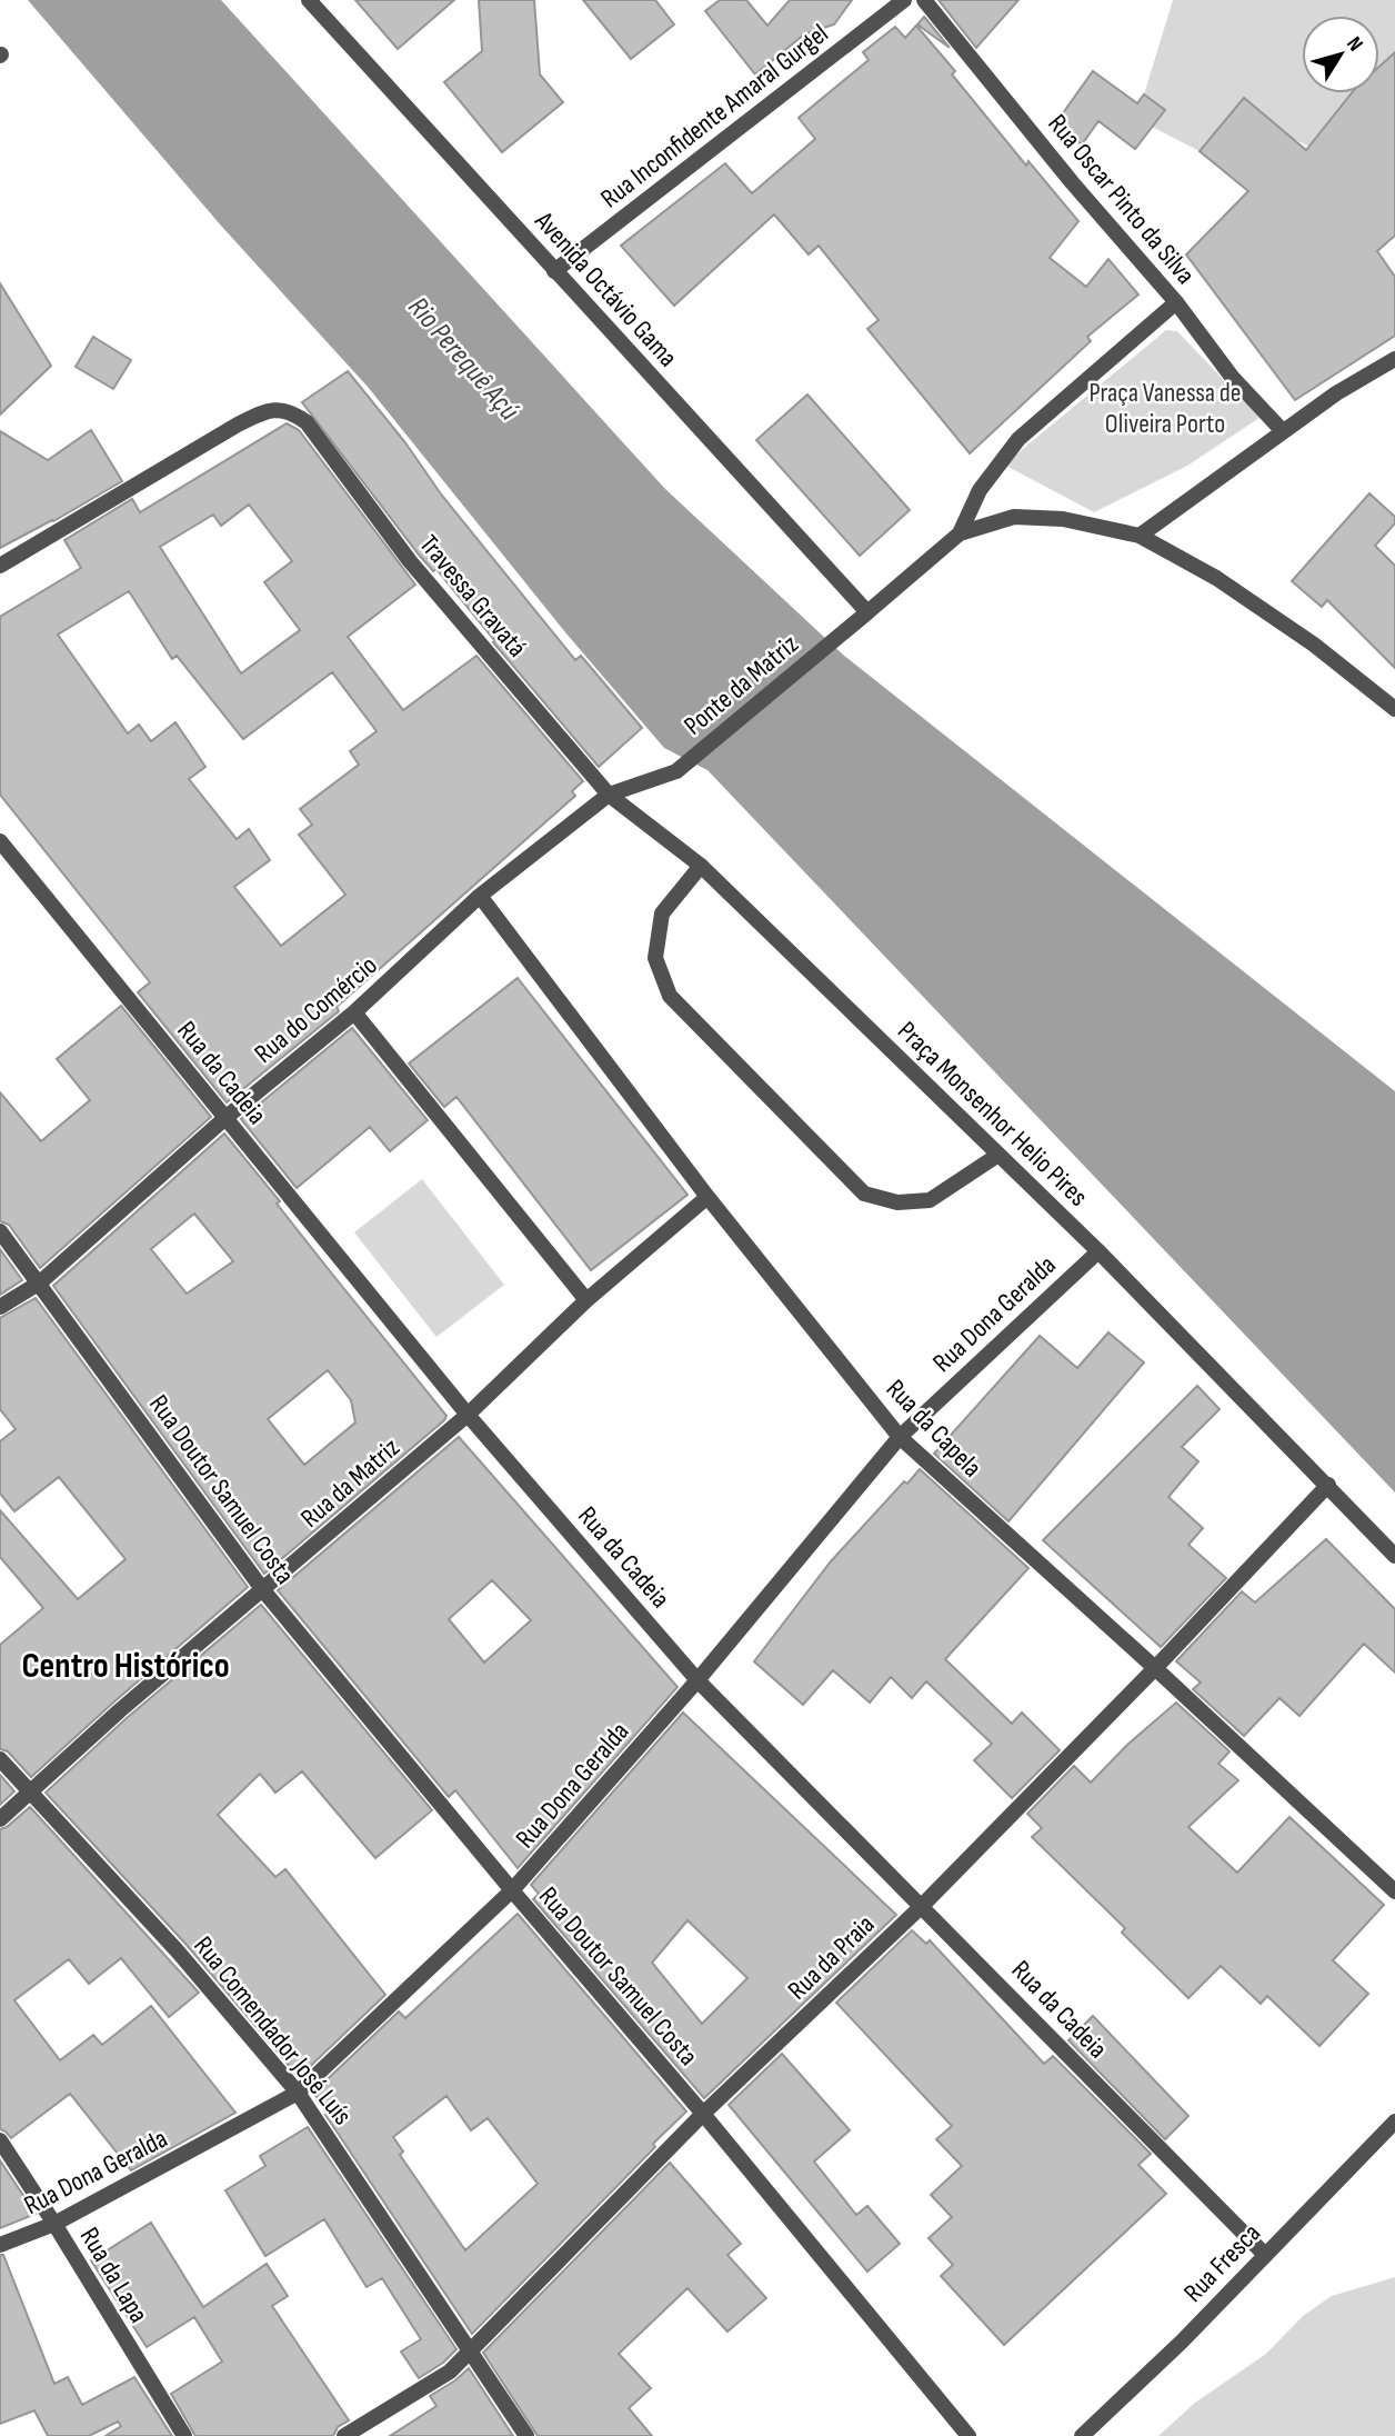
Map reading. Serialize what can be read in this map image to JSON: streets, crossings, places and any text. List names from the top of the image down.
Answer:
{
  "streets": {
    "street": [
      "Rua Inconfidente Amaral Gurgel",
      "Rua Oscar Pinto da Silva",
      "Avenida Octávio Gama",
      "Travessa Gravatá",
      "Ponte da Matriz",
      "Rua do Comércio",
      "Rua da Cadeia",
      "Praça Monsenhor Helio Pires",
      "Rua Dona Geralda",
      "Rua da Capela",
      "Rua da Matriz",
      "Rua Doutor Samuel Costa",
      "Rua da Praia",
      "Rua Comendador José Luís",
      "Rua Fresca",
      "Rua da Lapa"
    ]
  },
  "crossings": [
    ["Rua Inconfidente Amaral Gurgel", "Avenida Octávio Gama"],
    ["Avenida Octávio Gama", "Ponte da Matriz"],
    ["Travessa Gravatá", "Rua do Comércio"],
    ["Travessa Gravatá", "Praça Monsenhor Helio Pires"],
    ["Ponte da Matriz", "Rua do Comércio"],
    ["Rua do Comércio", "Rua da Cadeia"],
    ["Rua do Comércio", "Praça Monsenhor Helio Pires"],
    ["Rua do Comércio", "Rua da Capela"],
    ["Rua do Comércio", "Rua Doutor Samuel Costa"],
    ["Rua da Cadeia", "Rua Dona Geralda"],
    ["Rua da Cadeia", "Rua da Matriz"],
    ["Rua da Cadeia", "Rua da Praia"],
    ["Rua da Cadeia", "Rua Fresca"],
    ["Praça Monsenhor Helio Pires", "Rua Dona Geralda"],
    ["Praça Monsenhor Helio Pires", "Rua da Praia"],
    ["Rua Dona Geralda", "Rua da Capela"],
    ["Rua Dona Geralda", "Rua Doutor Samuel Costa"],
    ["Rua Dona Geralda", "Rua Comendador José Luís"],
    ["Rua Dona Geralda", "Rua da Lapa"],
    ["Rua da Capela", "Rua da Matriz"],
    ["Rua da Capela", "Rua da Praia"],
    ["Rua da Matriz", "Rua Doutor Samuel Costa"],
    ["Rua da Matriz", "Rua Comendador José Luís"],
    ["Rua Doutor Samuel Costa", "Rua da Praia"],
    ["Rua da Praia", "Rua Comendador José Luís"]
  ],
  "districts": ["Centro Histórico"],
  "water": ["Rio Perequê Açú"],
  "parks": ["Praça Vanessa de Oliveira Porto"],
  "north": "top right"
}
